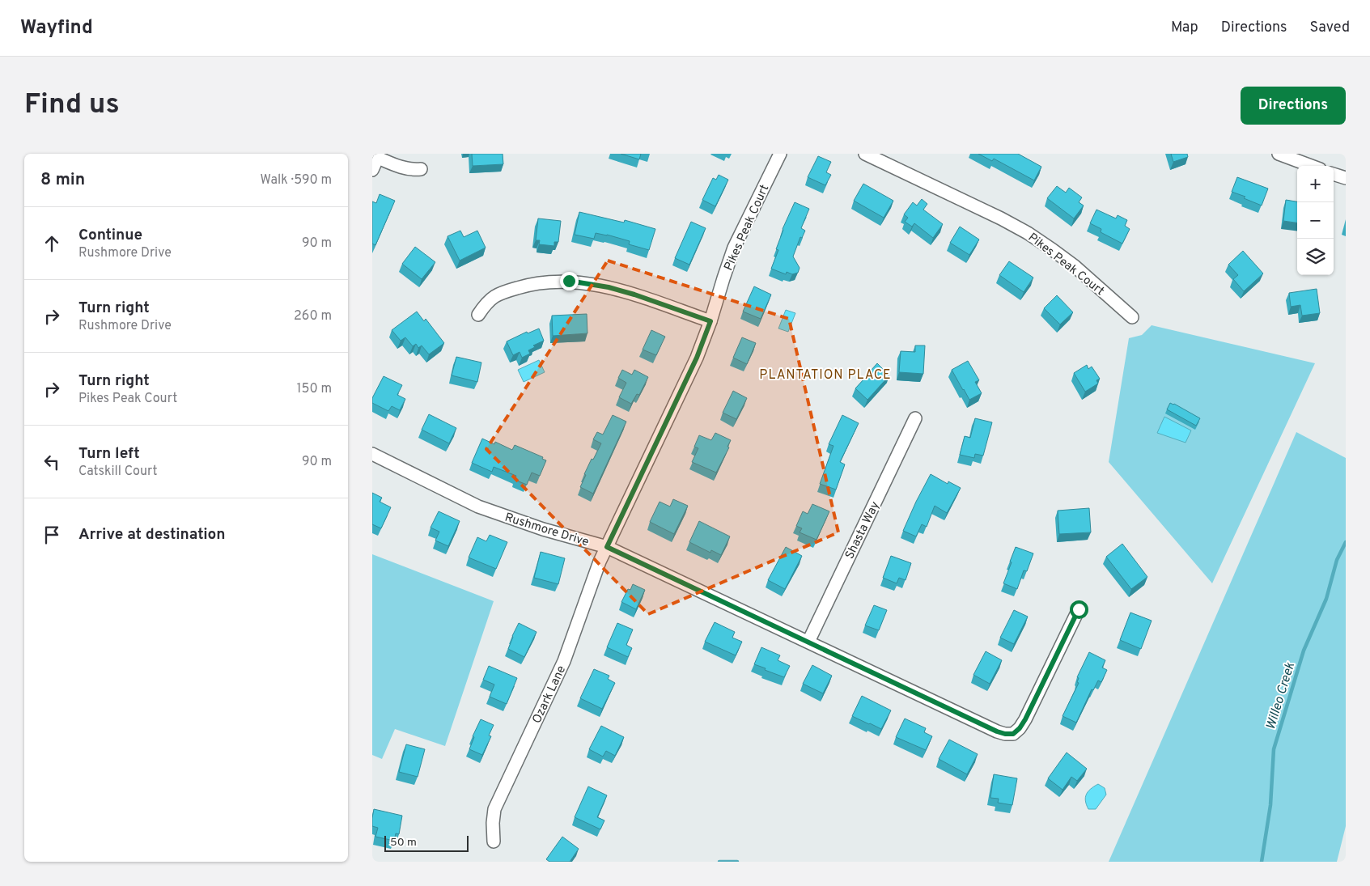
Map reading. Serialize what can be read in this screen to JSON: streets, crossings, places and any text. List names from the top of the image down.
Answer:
{
  "streets": {
    "street": [
      "Pikes Peak Court",
      "Rushmore Drive",
      "Shasta Way",
      "Ozark Lane"
    ]
  },
  "crossings": [
    ["Pikes Peak Court", "Rushmore Drive"],
    ["Pikes Peak Court", "Ozark Lane"],
    ["Rushmore Drive", "Shasta Way"],
    ["Rushmore Drive", "Ozark Lane"]
  ],
  "districts": ["PLANTATION PLACE"],
  "water": ["Willeo Creek"],
  "scale_bar": "50 m",
  "page": {
    "header": "Wayfind",
    "nav": ["Map", "Directions", "Saved"],
    "buttons": "Directions",
    "title": "Find us",
    "heading": ["8 min", "Walk · 590 m"],
    "map_buttons": ["+", "−"],
    "list": [
      ["Continue", "Rushmore Drive", "90 m"],
      ["Turn right", "Rushmore Drive", "260 m"],
      ["Turn right", "Pikes Peak Court", "150 m"],
      ["Turn left", "Catskill Court", "90 m"],
      "Arrive at destination"
    ],
    "scale": "50 m"
  }
}
